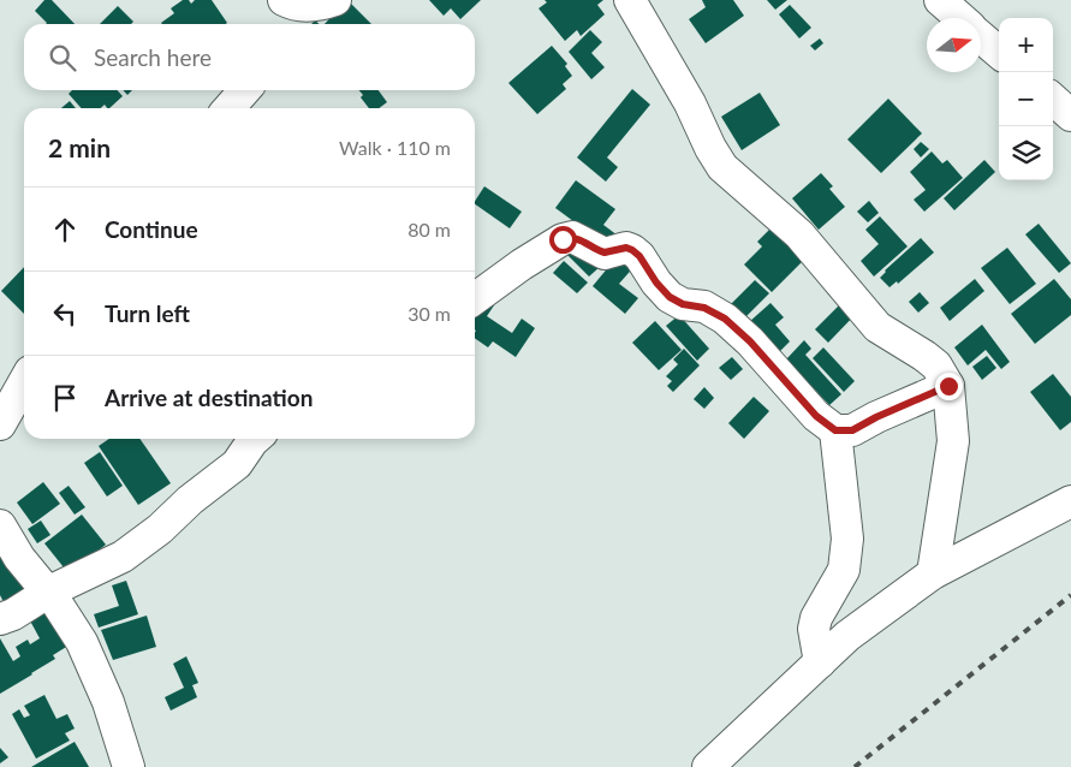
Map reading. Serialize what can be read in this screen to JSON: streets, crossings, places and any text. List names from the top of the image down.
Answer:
{
  "north": "right",
  "page": {
    "map_buttons": ["+", "−"],
    "search": "Search here",
    "heading": ["2 min", "Walk · 110 m"],
    "list": [
      ["Continue", "80 m"],
      ["Turn left", "30 m"],
      "Arrive at destination"
    ]
  }
}
